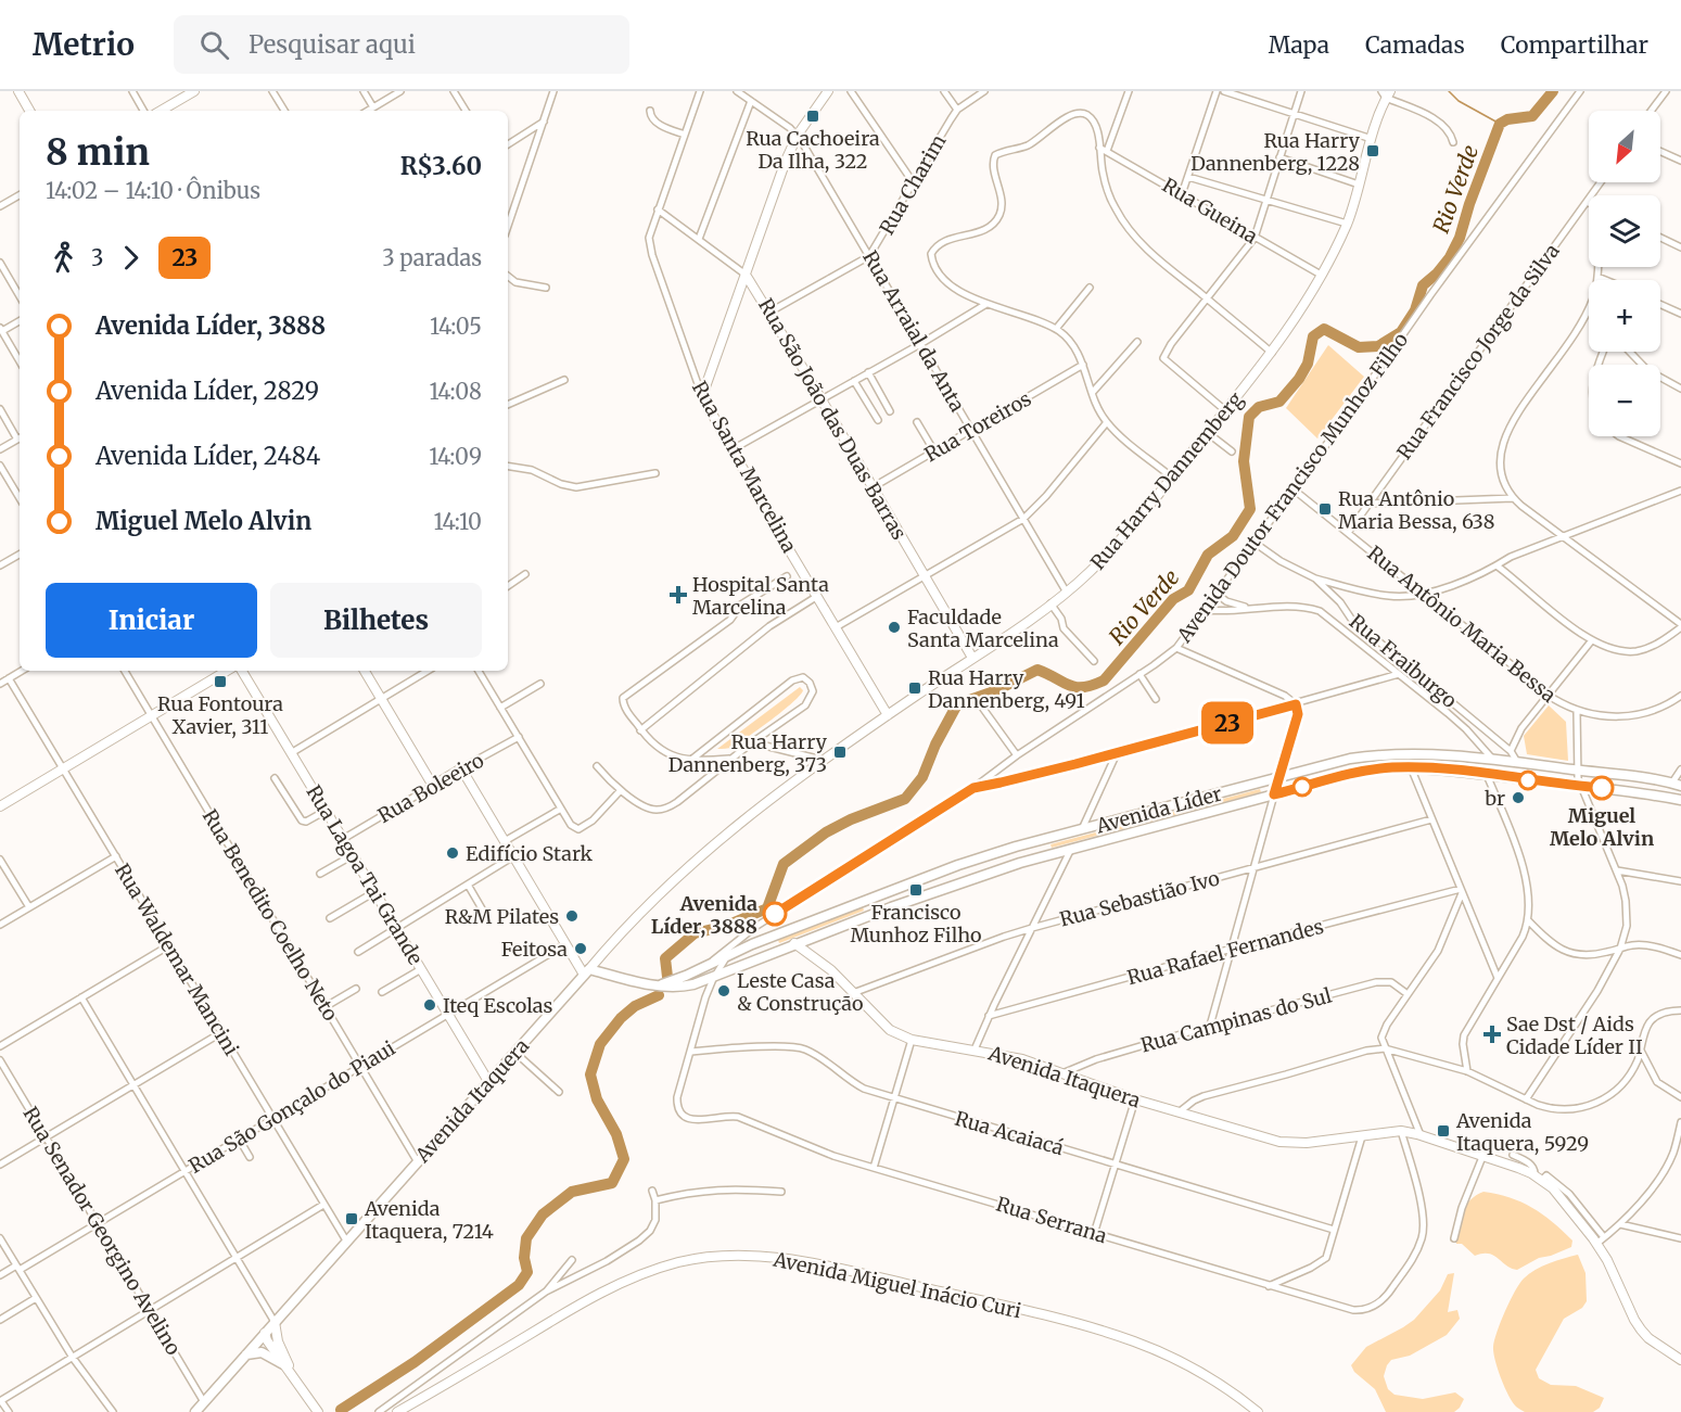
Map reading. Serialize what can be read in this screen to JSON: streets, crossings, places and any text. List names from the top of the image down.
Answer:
{
  "streets": {
    "main road": ["Avenida Líder", "Avenida Itaquera"],
    "street": [
      "Rua Charim",
      "Rua Gueina",
      "Rua Arraial da Anta",
      "Rua Francisco Jorge da Silva",
      "Rua São João das Duas Barras",
      "Rua Toreiros",
      "Rua Santa Marcelina",
      "Rua Harry Dannemberg",
      "Avenida Doutor Francisco Munhoz Filho",
      "Rua Antônio Maria Bessa",
      "Rua Fraiburgo",
      "Rua Boleeiro",
      "Rua Lagoa Tai Grande",
      "Rua Sebastião Ivo",
      "Rua Benedito Coelho Neto",
      "Rua Rafael Fernandes",
      "Rua Waldemar Mancini",
      "Rua Campinas do Sul",
      "Rua São Gonçalo do Piaui",
      "Rua Acaiacá",
      "Rua Serrana",
      "Rua Senador Georgino Avelino",
      "Avenida Miguel Inácio Curi"
    ]
  },
  "crossings": [
    ["Rua Charim", "Rua Arraial da Anta"],
    ["Rua Charim", "Rua São João das Duas Barras"],
    ["Rua Gueina", "Rua Harry Dannemberg"],
    ["Rua Arraial da Anta", "Rua Toreiros"],
    ["Rua Arraial da Anta", "Rua Harry Dannemberg"],
    ["Rua Francisco Jorge da Silva", "Rua Antônio Maria Bessa"],
    ["Rua São João das Duas Barras", "Rua Toreiros"],
    ["Rua São João das Duas Barras", "Rua Santa Marcelina"],
    ["Rua São João das Duas Barras", "Rua Harry Dannemberg"],
    ["Rua Santa Marcelina", "Rua Harry Dannemberg"],
    ["Rua Harry Dannemberg", "Avenida Itaquera"],
    ["Avenida Doutor Francisco Munhoz Filho", "Rua Antônio Maria Bessa"],
    ["Avenida Doutor Francisco Munhoz Filho", "Rua Fraiburgo"],
    ["Avenida Doutor Francisco Munhoz Filho", "Avenida Líder"],
    ["Avenida Doutor Francisco Munhoz Filho", "Rua Serrana"],
    ["Rua Fraiburgo", "Avenida Líder"],
    ["Rua Boleeiro", "Rua Lagoa Tai Grande"],
    ["Avenida Líder", "Avenida Itaquera"],
    ["Rua Lagoa Tai Grande", "Avenida Itaquera"],
    ["Rua Lagoa Tai Grande", "Rua São Gonçalo do Piaui"],
    ["Rua Sebastião Ivo", "Avenida Itaquera"],
    ["Rua Benedito Coelho Neto", "Avenida Itaquera"],
    ["Rua Benedito Coelho Neto", "Rua São Gonçalo do Piaui"],
    ["Rua Waldemar Mancini", "Avenida Itaquera"],
    ["Rua Waldemar Mancini", "Rua São Gonçalo do Piaui"],
    ["Rua Campinas do Sul", "Avenida Itaquera"],
    ["Avenida Itaquera", "Rua Serrana"],
    ["Avenida Itaquera", "Rua Senador Georgino Avelino"],
    ["Rua São Gonçalo do Piaui", "Rua Senador Georgino Avelino"],
    ["Rua Acaiacá", "Rua Serrana"]
  ],
  "water": ["Rio Verde"],
  "places": {
    "transit": [
      "Rua Cachoeira Da Ilha, 322",
      "Rua Harry Dannenberg, 1228",
      "Rua Antônio Maria Bessa, 638",
      "Rua Fontoura Xavier, 311",
      "Rua Harry Dannenberg, 491",
      "Rua Harry Dannenberg, 373",
      "Francisco Munhoz Filho",
      "Avenida Itaquera, 5929",
      "Avenida Itaquera, 7214"
    ],
    "health": ["Hospital Santa Marcelina", "Sae Dst / Aids Cidade Líder II"],
    "other": [
      "Faculdade Santa Marcelina",
      "Miguel Melo Alvin",
      "br",
      "Edifício Stark",
      "Avenida Líder, 3888",
      "R&M Pilates",
      "Feitosa",
      "Leste Casa & Construção",
      "Iteq Escolas"
    ]
  },
  "lines": ["bus line 23"],
  "north": "bottom left",
  "page": {
    "header": "Metrio",
    "search": "Pesquisar aqui",
    "nav": ["Mapa", "Camadas", "Compartilhar"],
    "on_map": "23",
    "map_buttons": ["+", "−"],
    "heading": ["8 min", "14:02 – 14:10 · Ônibus", "R$3.60"],
    "legs": ["3", "23", "3 paradas"],
    "list": [
      {
        "name": "Avenida Líder, 3888",
        "value": "14:05"
      },
      {
        "name": "Avenida Líder, 2829",
        "value": "14:08"
      },
      {
        "name": "Avenida Líder, 2484",
        "value": "14:09"
      },
      {
        "name": "Miguel Melo Alvin",
        "value": "14:10"
      }
    ],
    "buttons": ["Iniciar", "Bilhetes"]
  }
}
